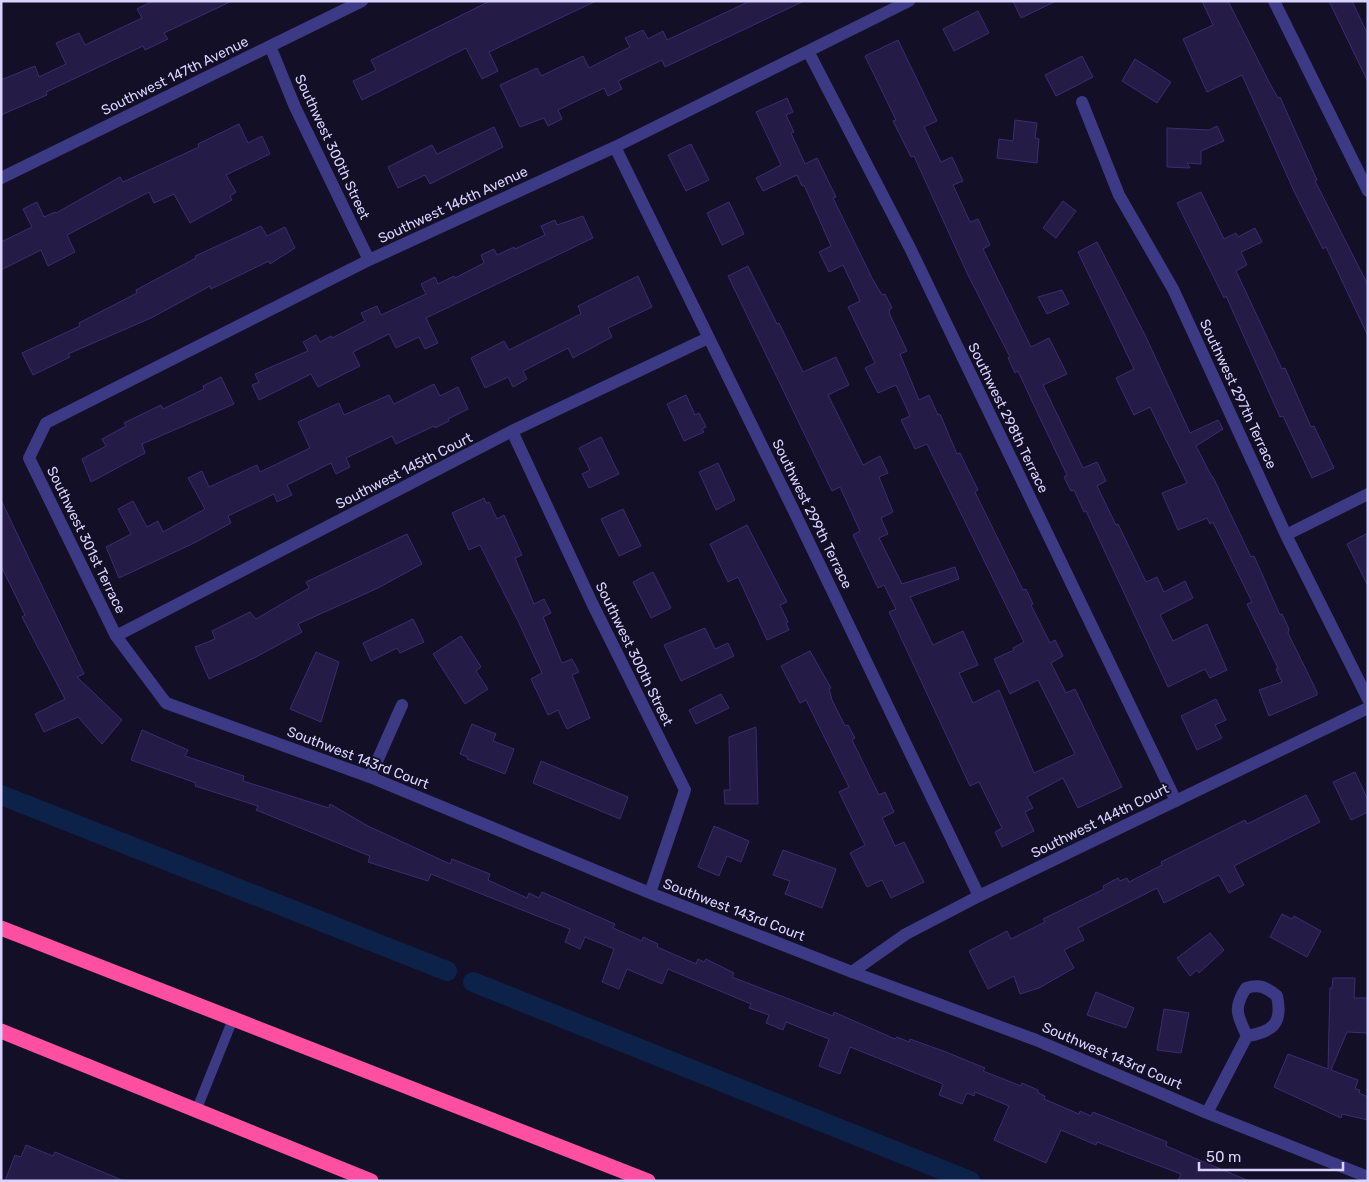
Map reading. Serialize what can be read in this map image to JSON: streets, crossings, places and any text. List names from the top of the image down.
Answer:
{
  "streets": {
    "street": [
      "Southwest 147th Avenue",
      "Southwest 300th Street",
      "Southwest 146th Avenue",
      "Southwest 297th Terrace",
      "Southwest 298th Terrace",
      "Southwest 145th Court",
      "Southwest 299th Terrace",
      "Southwest 301st Terrace",
      "Southwest 143rd Court",
      "Southwest 144th Court"
    ]
  },
  "crossings": [
    ["Southwest 147th Avenue", "Southwest 300th Street"],
    ["Southwest 300th Street", "Southwest 146th Avenue"],
    ["Southwest 300th Street", "Southwest 145th Court"],
    ["Southwest 300th Street", "Southwest 143rd Court"],
    ["Southwest 146th Avenue", "Southwest 298th Terrace"],
    ["Southwest 146th Avenue", "Southwest 299th Terrace"],
    ["Southwest 146th Avenue", "Southwest 301st Terrace"],
    ["Southwest 298th Terrace", "Southwest 144th Court"],
    ["Southwest 145th Court", "Southwest 299th Terrace"],
    ["Southwest 145th Court", "Southwest 301st Terrace"],
    ["Southwest 145th Court", "Southwest 143rd Court"],
    ["Southwest 299th Terrace", "Southwest 144th Court"],
    ["Southwest 301st Terrace", "Southwest 143rd Court"],
    ["Southwest 143rd Court", "Southwest 144th Court"]
  ],
  "scale_bar": "50 m"
}
